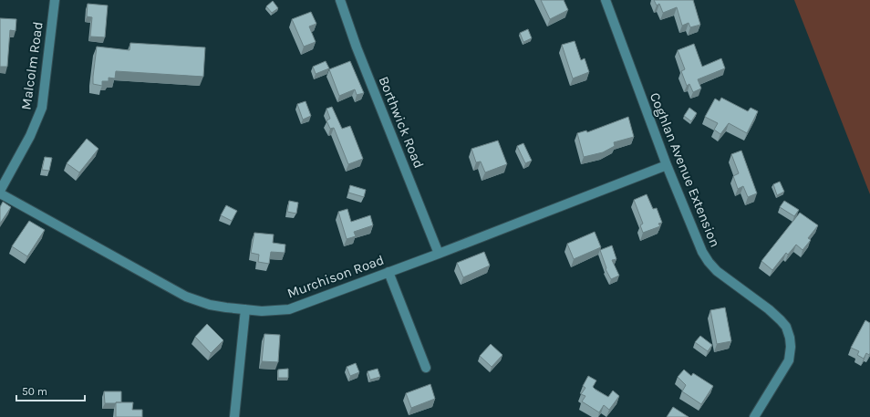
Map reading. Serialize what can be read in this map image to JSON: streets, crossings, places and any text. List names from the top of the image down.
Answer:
{
  "streets": {
    "street": [
      "Malcolm Road",
      "Borthwick Road",
      "Coghlan Avenue Extension",
      "Murchison Road"
    ]
  },
  "crossings": [
    ["Malcolm Road", "Murchison Road"],
    ["Borthwick Road", "Murchison Road"],
    ["Coghlan Avenue Extension", "Murchison Road"]
  ],
  "scale_bar": "50 m"
}
